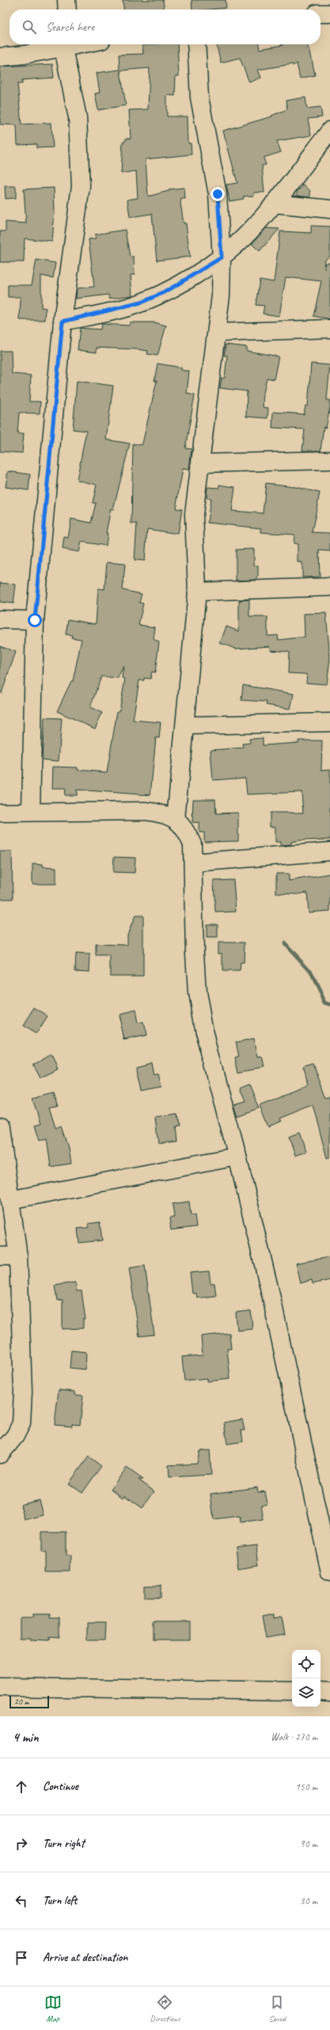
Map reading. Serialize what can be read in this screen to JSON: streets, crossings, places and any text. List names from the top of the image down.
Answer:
{
  "scale_bar": "20 m",
  "page": {
    "search": "Search here",
    "scale": "20 m",
    "heading": ["4 min", "Walk · 270 m"],
    "list": [
      ["Continue", "150 m"],
      ["Turn right", "90 m"],
      ["Turn left", "30 m"],
      "Arrive at destination"
    ],
    "nav": ["Map", "Directions", "Saved"]
  }
}
